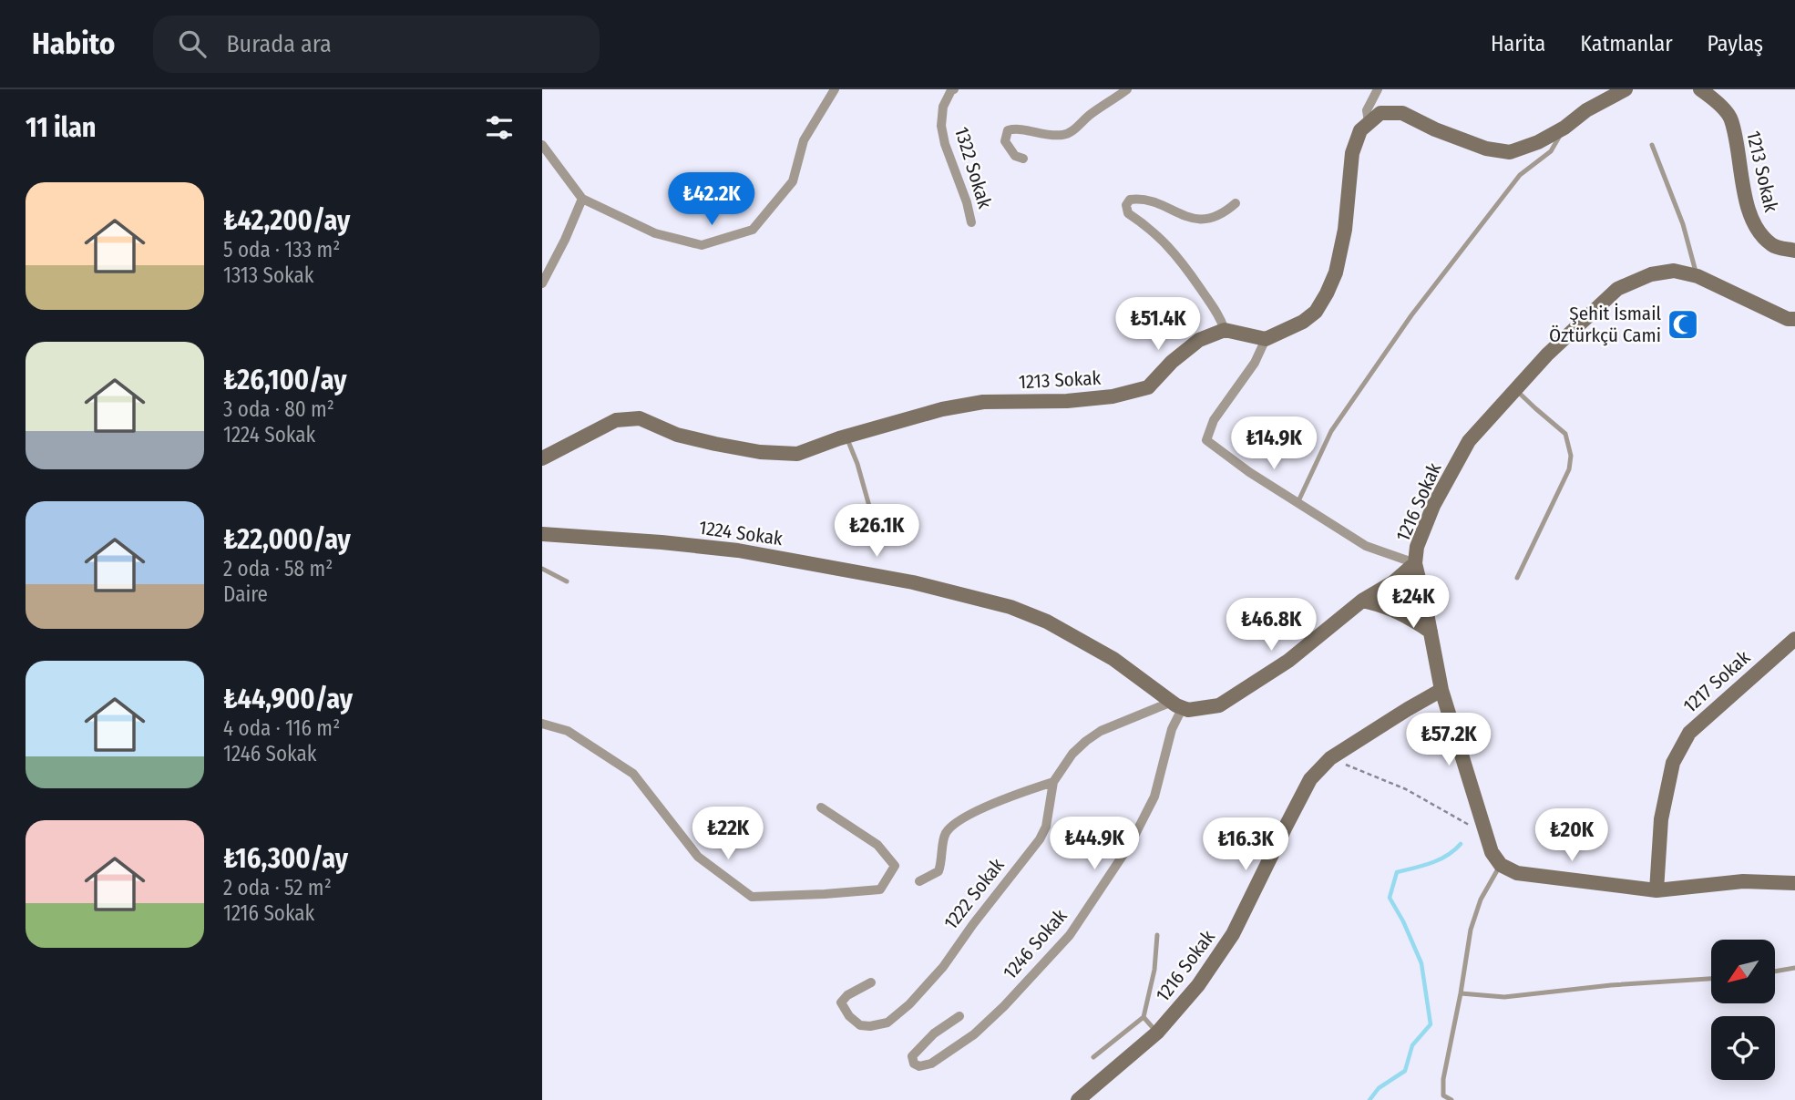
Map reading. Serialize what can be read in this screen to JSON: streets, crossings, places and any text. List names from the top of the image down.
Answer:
{
  "streets": {
    "street": [
      "1322 Sokak",
      "1213 Sokak",
      "1216 Sokak",
      "1224 Sokak",
      "1217 Sokak",
      "1222 Sokak",
      "1246 Sokak"
    ]
  },
  "crossings": [
    ["1216 Sokak", "1222 Sokak"],
    ["1224 Sokak", "1222 Sokak"],
    ["1224 Sokak", "1246 Sokak"],
    ["1222 Sokak", "1246 Sokak"]
  ],
  "places": {
    "mosque": ["Şehit İsmail Öztürkçü Cami"]
  },
  "north": "bottom left",
  "page": {
    "header": "Habito",
    "search": "Burada ara",
    "nav": ["Harita", "Katmanlar", "Paylaş"],
    "heading": "11 ilan",
    "list": [
      {
        "name": "₺42,200/ay",
        "note": "5 oda · 133 m² · 1313 Sokak"
      },
      {
        "name": "₺26,100/ay",
        "note": "3 oda · 80 m² · 1224 Sokak"
      },
      {
        "name": "₺22,000/ay",
        "note": "2 oda · 58 m² · Daire"
      },
      {
        "name": "₺44,900/ay",
        "note": "4 oda · 116 m² · 1246 Sokak"
      },
      {
        "name": "₺16,300/ay",
        "note": "2 oda · 52 m² · 1216 Sokak"
      }
    ],
    "price": [
      "₺42.2K",
      "₺51.4K",
      "₺14.9K",
      "₺26.1K",
      "₺24K",
      "₺46.8K",
      "₺57.2K",
      "₺22K",
      "₺20K",
      "₺44.9K",
      "₺16.3K"
    ]
  }
}
